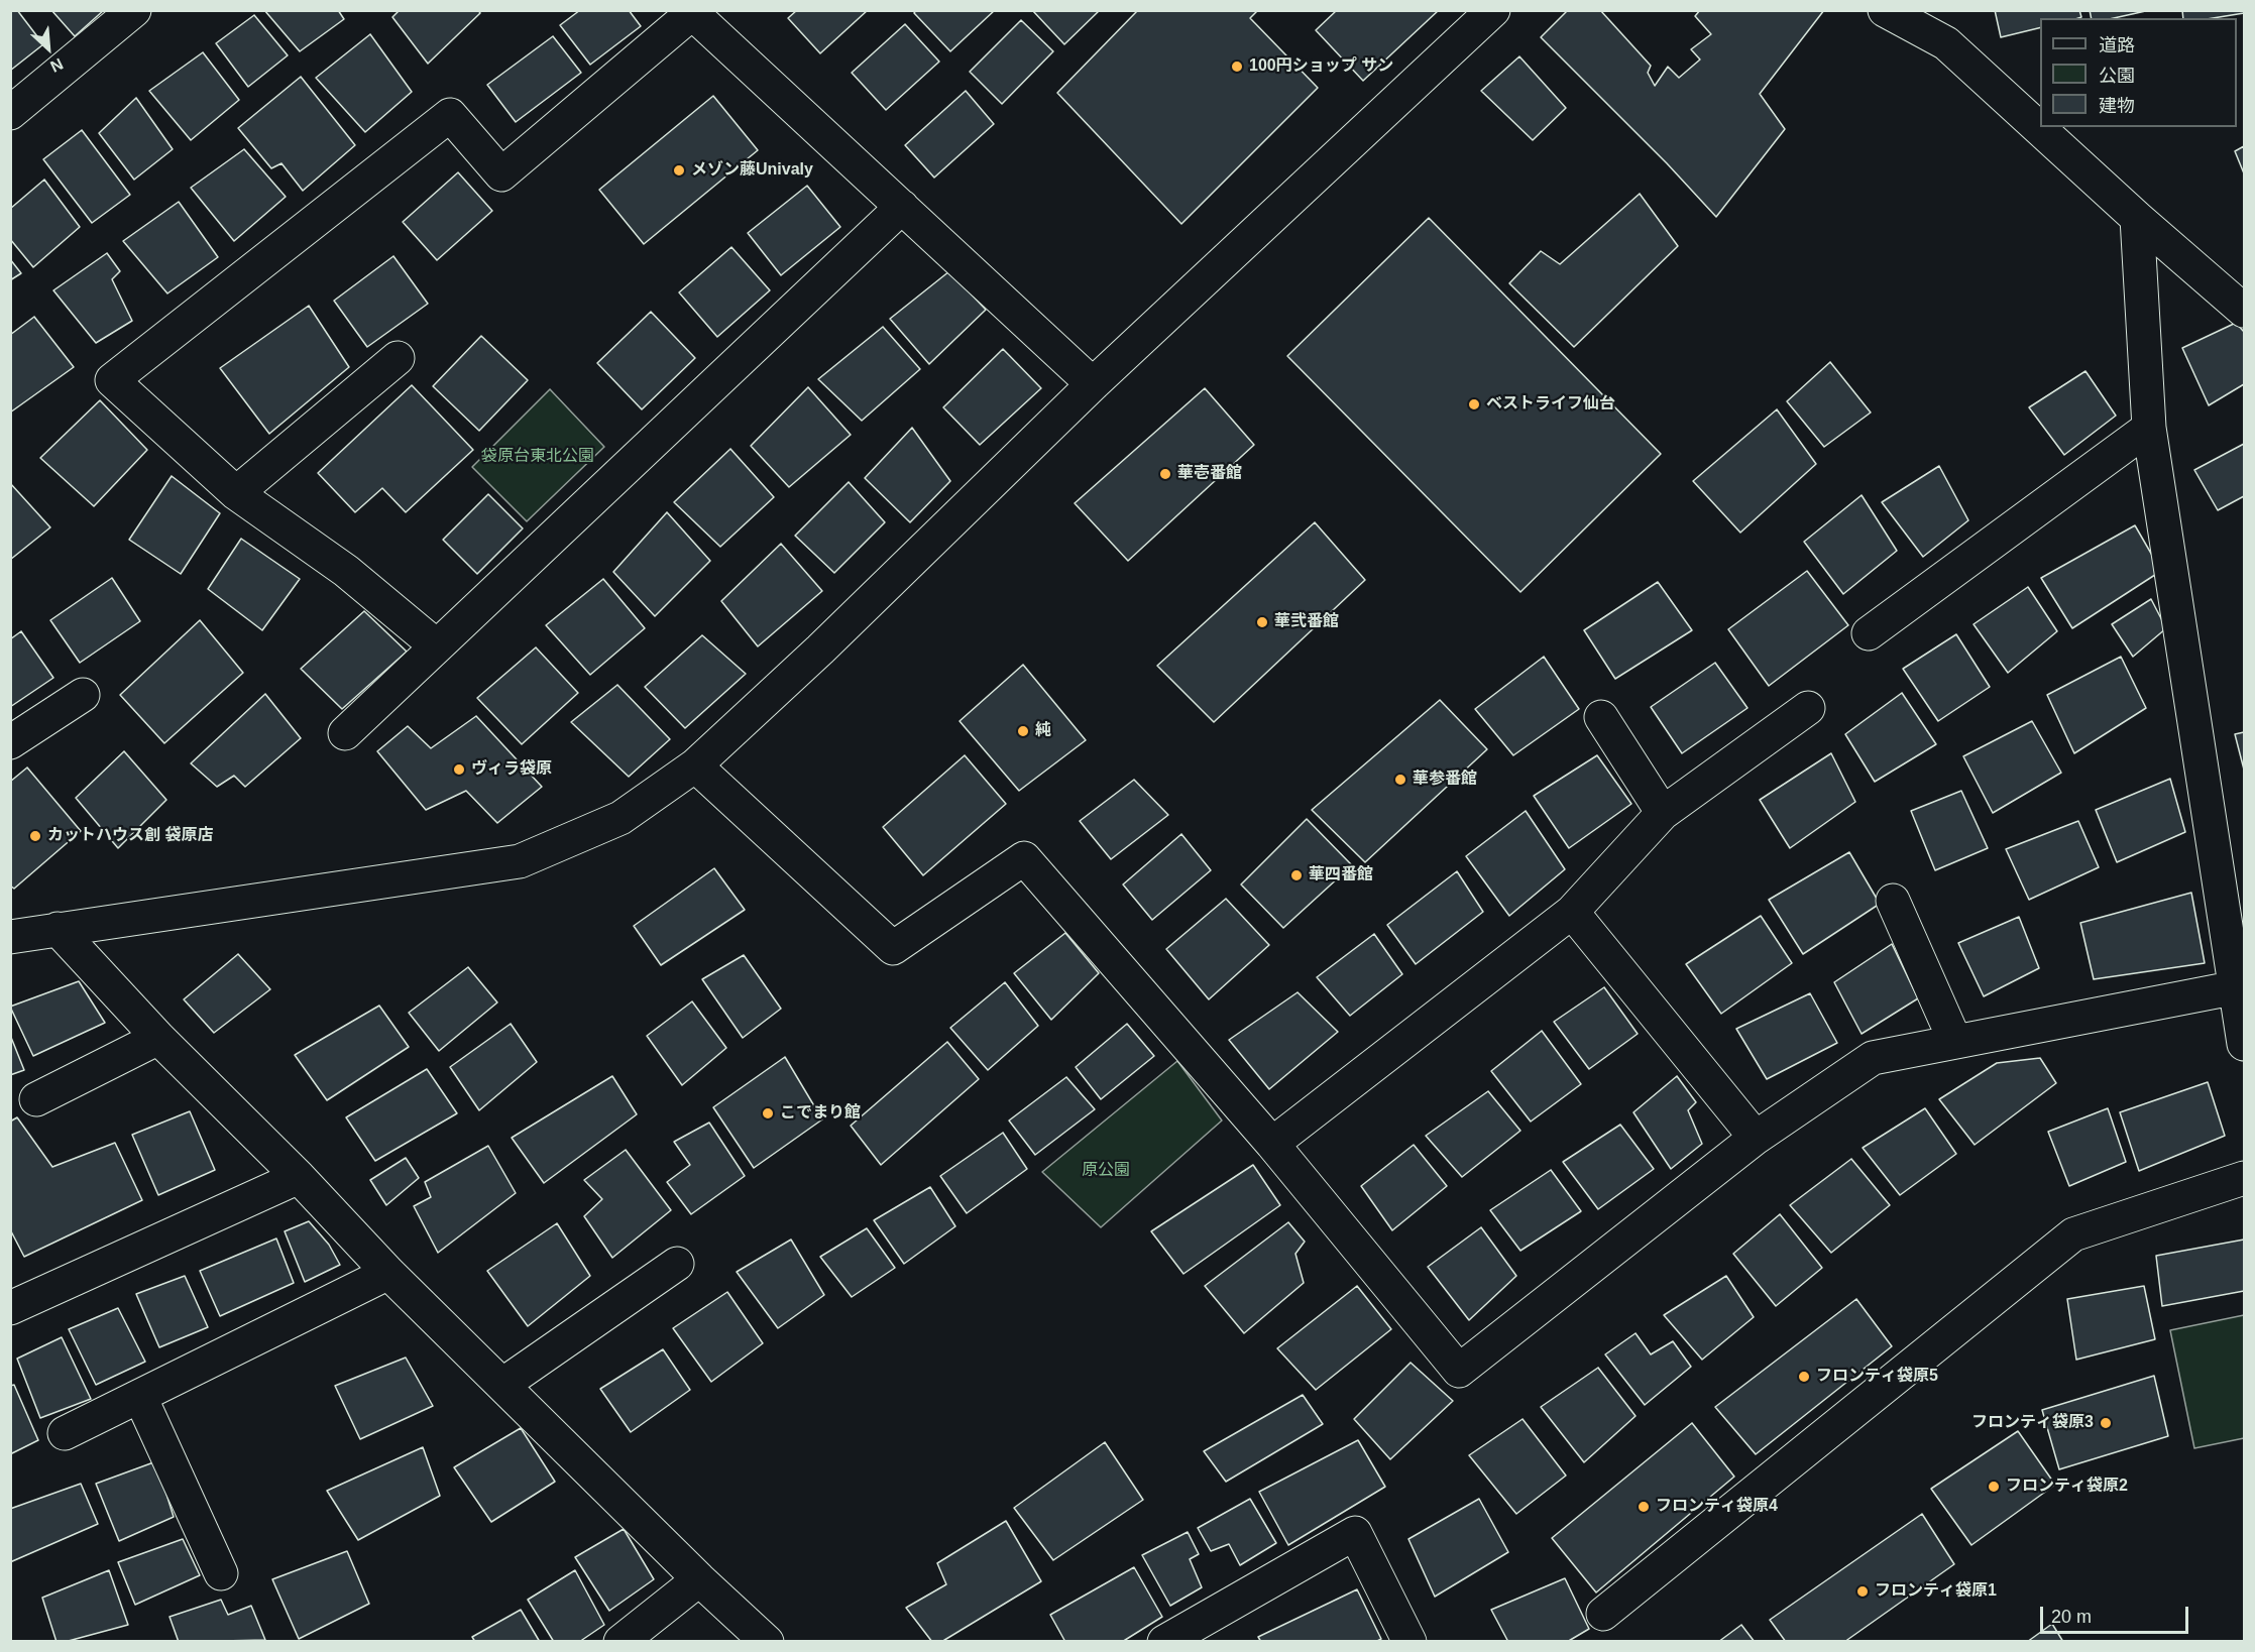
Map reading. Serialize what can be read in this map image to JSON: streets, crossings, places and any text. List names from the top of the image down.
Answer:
{
  "parks": ["袋原台東北公園", "原公園"],
  "places": [
    "100円ショップ サン",
    "メゾン藤Univaly",
    "ベストライフ仙台",
    "華壱番館",
    "華弐番館",
    "純",
    "ヴィラ袋原",
    "華参番館",
    "カットハウス創 袋原店",
    "華四番館",
    "こでまり館",
    "フロンティ袋原5",
    "フロンティ袋原3",
    "フロンティ袋原2",
    "フロンティ袋原4",
    "フロンティ袋原1"
  ],
  "legend": ["道路", "公園", "建物"],
  "scale_bar": "20 m",
  "north": "bottom right"
}
